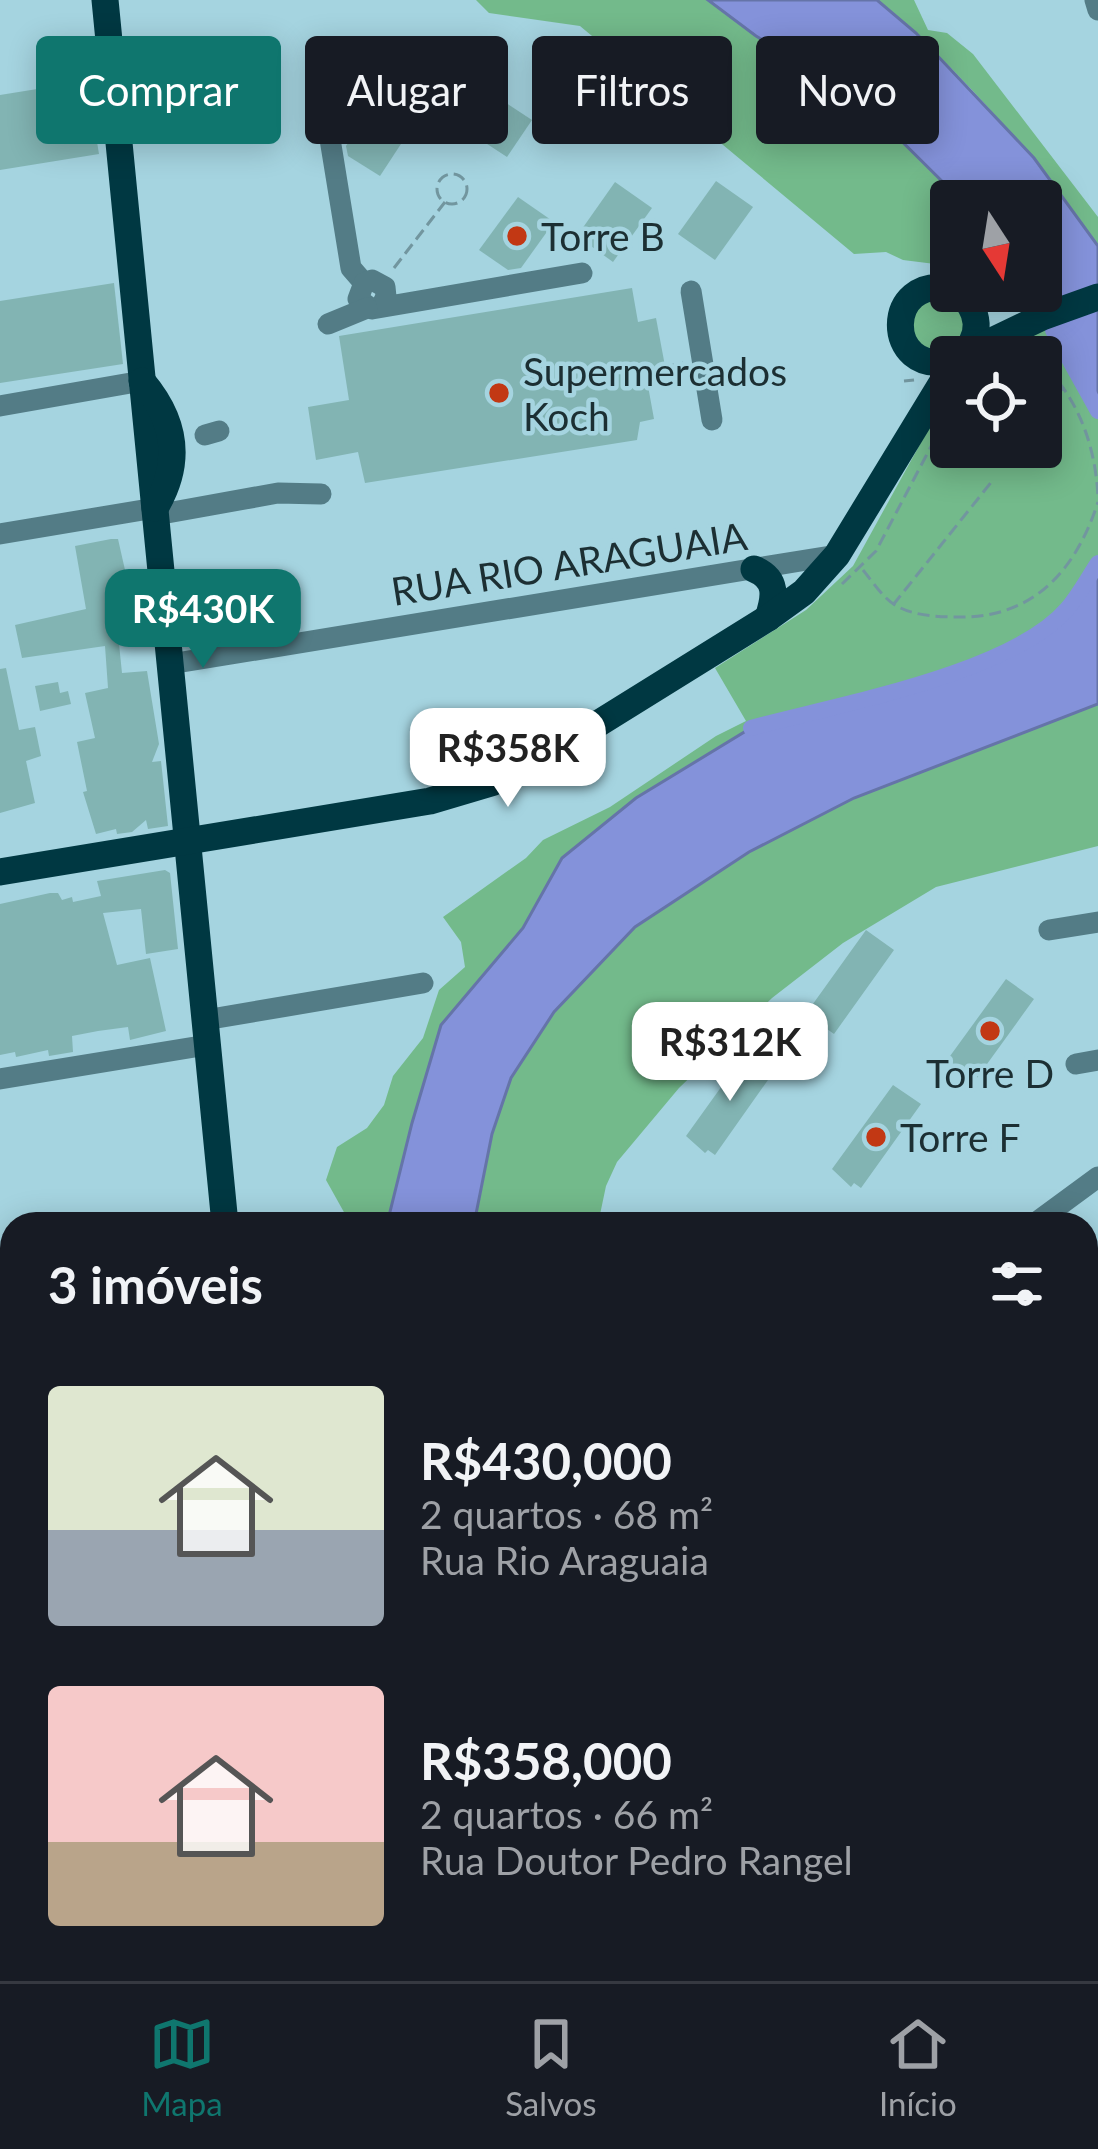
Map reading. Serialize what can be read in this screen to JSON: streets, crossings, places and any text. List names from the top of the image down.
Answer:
{
  "streets": {
    "street": ["RUA RIO ARAGUAIA"]
  },
  "places": [
    "Torre B",
    "Supermercados Koch",
    "Torre D",
    "Torre F"
  ],
  "north": "bottom",
  "page": {
    "chip": [
      "Comprar",
      "Alugar",
      "Filtros",
      "Novo"
    ],
    "price": ["R$430K", "R$358K", "R$312K"],
    "heading": "3 imóveis",
    "list": [
      {
        "name": "R$430,000",
        "note": "2 quartos · 68 m² · Rua Rio Araguaia"
      },
      {
        "name": "R$358,000",
        "note": "2 quartos · 66 m² · Rua Doutor Pedro Rangel"
      }
    ],
    "tabs": ["Mapa", "Salvos", "Início"]
  }
}
